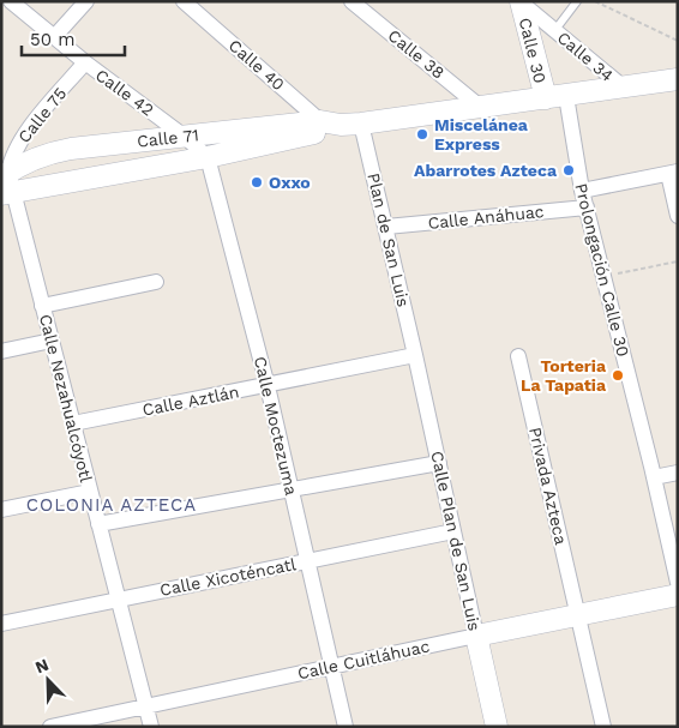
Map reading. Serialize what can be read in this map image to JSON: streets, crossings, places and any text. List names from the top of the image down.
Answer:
{
  "streets": {
    "street": [
      "Calle 30",
      "Calle 38",
      "Calle 34",
      "Calle 40",
      "Calle 42",
      "Calle 75",
      "Calle 71",
      "Calle Anáhuac",
      "Plan de San Luis",
      "Prolongación Calle 30",
      "Calle Nezahualcóyotl",
      "Calle Aztlán",
      "Calle Moctezuma",
      "Privada Azteca",
      "Calle Plan de San Luis",
      "Calle Xicoténcatl",
      "Calle Cuitláhuac"
    ]
  },
  "crossings": [
    ["Calle 30", "Calle 34"],
    ["Calle 30", "Calle 71"],
    ["Calle 30", "Prolongación Calle 30"],
    ["Calle 38", "Calle 71"],
    ["Calle 34", "Calle 71"],
    ["Calle 40", "Calle 71"],
    ["Calle 42", "Calle 75"],
    ["Calle 42", "Calle 71"],
    ["Calle 75", "Calle 71"],
    ["Calle 75", "Calle Nezahualcóyotl"],
    ["Calle 71", "Plan de San Luis"],
    ["Calle 71", "Prolongación Calle 30"],
    ["Calle 71", "Calle Nezahualcóyotl"],
    ["Calle 71", "Calle Moctezuma"],
    ["Calle Anáhuac", "Plan de San Luis"],
    ["Calle Anáhuac", "Prolongación Calle 30"],
    ["Plan de San Luis", "Calle Aztlán"],
    ["Plan de San Luis", "Calle Plan de San Luis"],
    ["Calle Nezahualcóyotl", "Calle Aztlán"],
    ["Calle Nezahualcóyotl", "Calle Xicoténcatl"],
    ["Calle Nezahualcóyotl", "Calle Cuitláhuac"],
    ["Calle Aztlán", "Calle Moctezuma"],
    ["Calle Aztlán", "Calle Plan de San Luis"],
    ["Calle Moctezuma", "Calle Xicoténcatl"],
    ["Calle Moctezuma", "Calle Cuitláhuac"],
    ["Privada Azteca", "Calle Cuitláhuac"],
    ["Calle Plan de San Luis", "Calle Xicoténcatl"],
    ["Calle Plan de San Luis", "Calle Cuitláhuac"]
  ],
  "districts": ["COLONIA AZTECA"],
  "places": [
    "Miscelánea Express",
    "Abarrotes Azteca",
    "Oxxo",
    "Torteria La Tapatia"
  ],
  "scale_bar": "50 m",
  "north": "top left"
}
